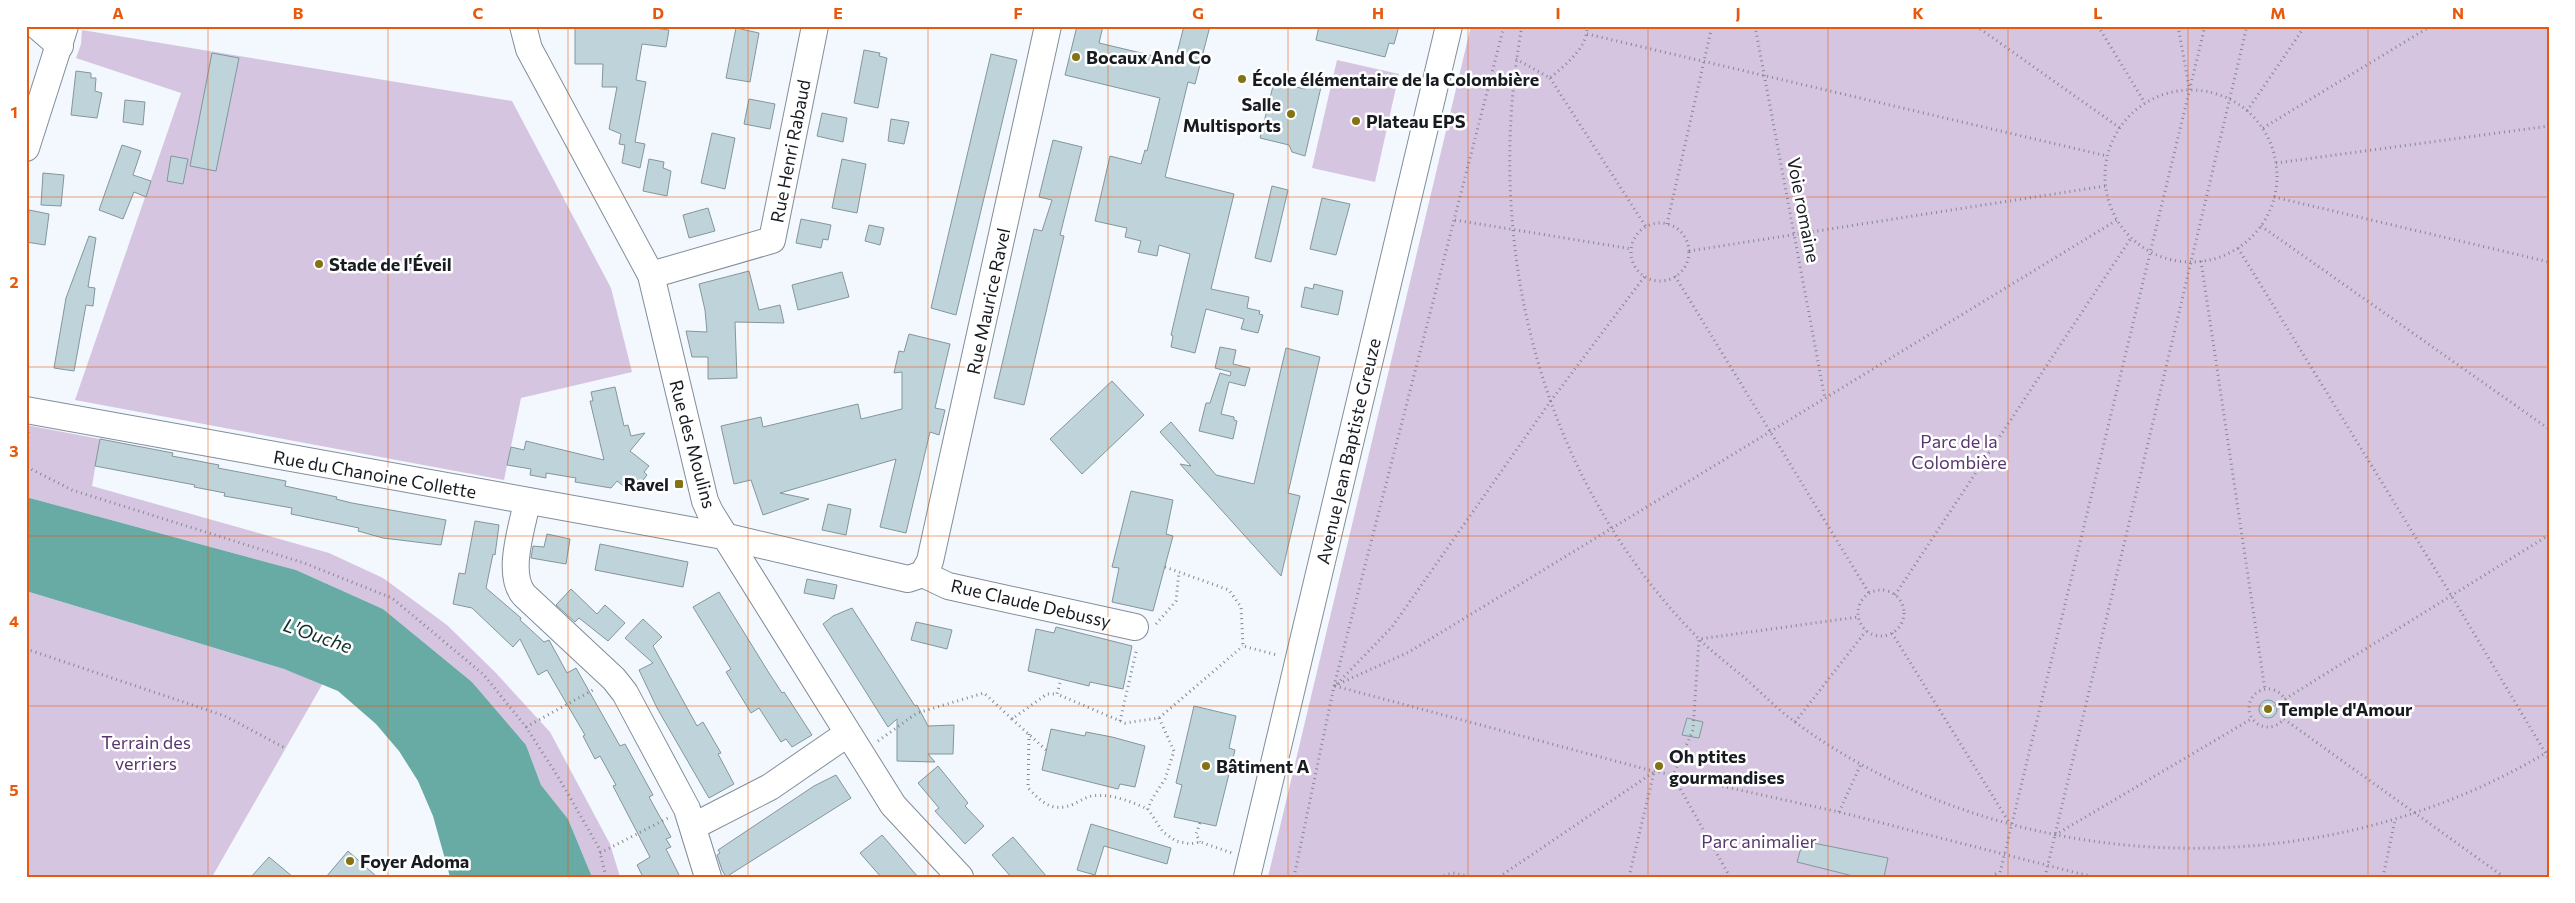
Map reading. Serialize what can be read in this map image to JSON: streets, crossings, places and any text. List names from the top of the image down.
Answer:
{
  "streets": {
    "street": [
      "Rue Henri Rabaud",
      "Rue Maurice Ravel",
      "Rue des Moulins",
      "Avenue Jean Baptiste Greuze",
      "Rue du Chanoine Collette",
      "Rue Claude Debussy"
    ],
    "path": ["Voie romaine"]
  },
  "crossings": [
    ["Rue Henri Rabaud", "Rue des Moulins"],
    ["Rue Maurice Ravel", "Rue Claude Debussy"],
    ["Rue des Moulins", "Rue du Chanoine Collette"]
  ],
  "water": ["L'Ouche"],
  "parks": ["Parc de la Colombière", "Terrain des verriers", "Parc animalier"],
  "places": {
    "other": [
      "Bocaux And Co",
      "École élémentaire de la Colombière",
      "Salle Multisports",
      "Plateau EPS",
      "Stade de l'Éveil",
      "Temple d'Amour",
      "Bâtiment A",
      "Oh ptites gourmandises",
      "Foyer Adoma"
    ],
    "transit": ["Ravel"]
  },
  "grid": {
    "columns": [
      "A",
      "B",
      "C",
      "D",
      "E",
      "F",
      "G",
      "H",
      "I",
      "J",
      "K",
      "L",
      "M",
      "N"
    ],
    "rows": [
      "1",
      "2",
      "3",
      "4",
      "5"
    ]
  }
}
